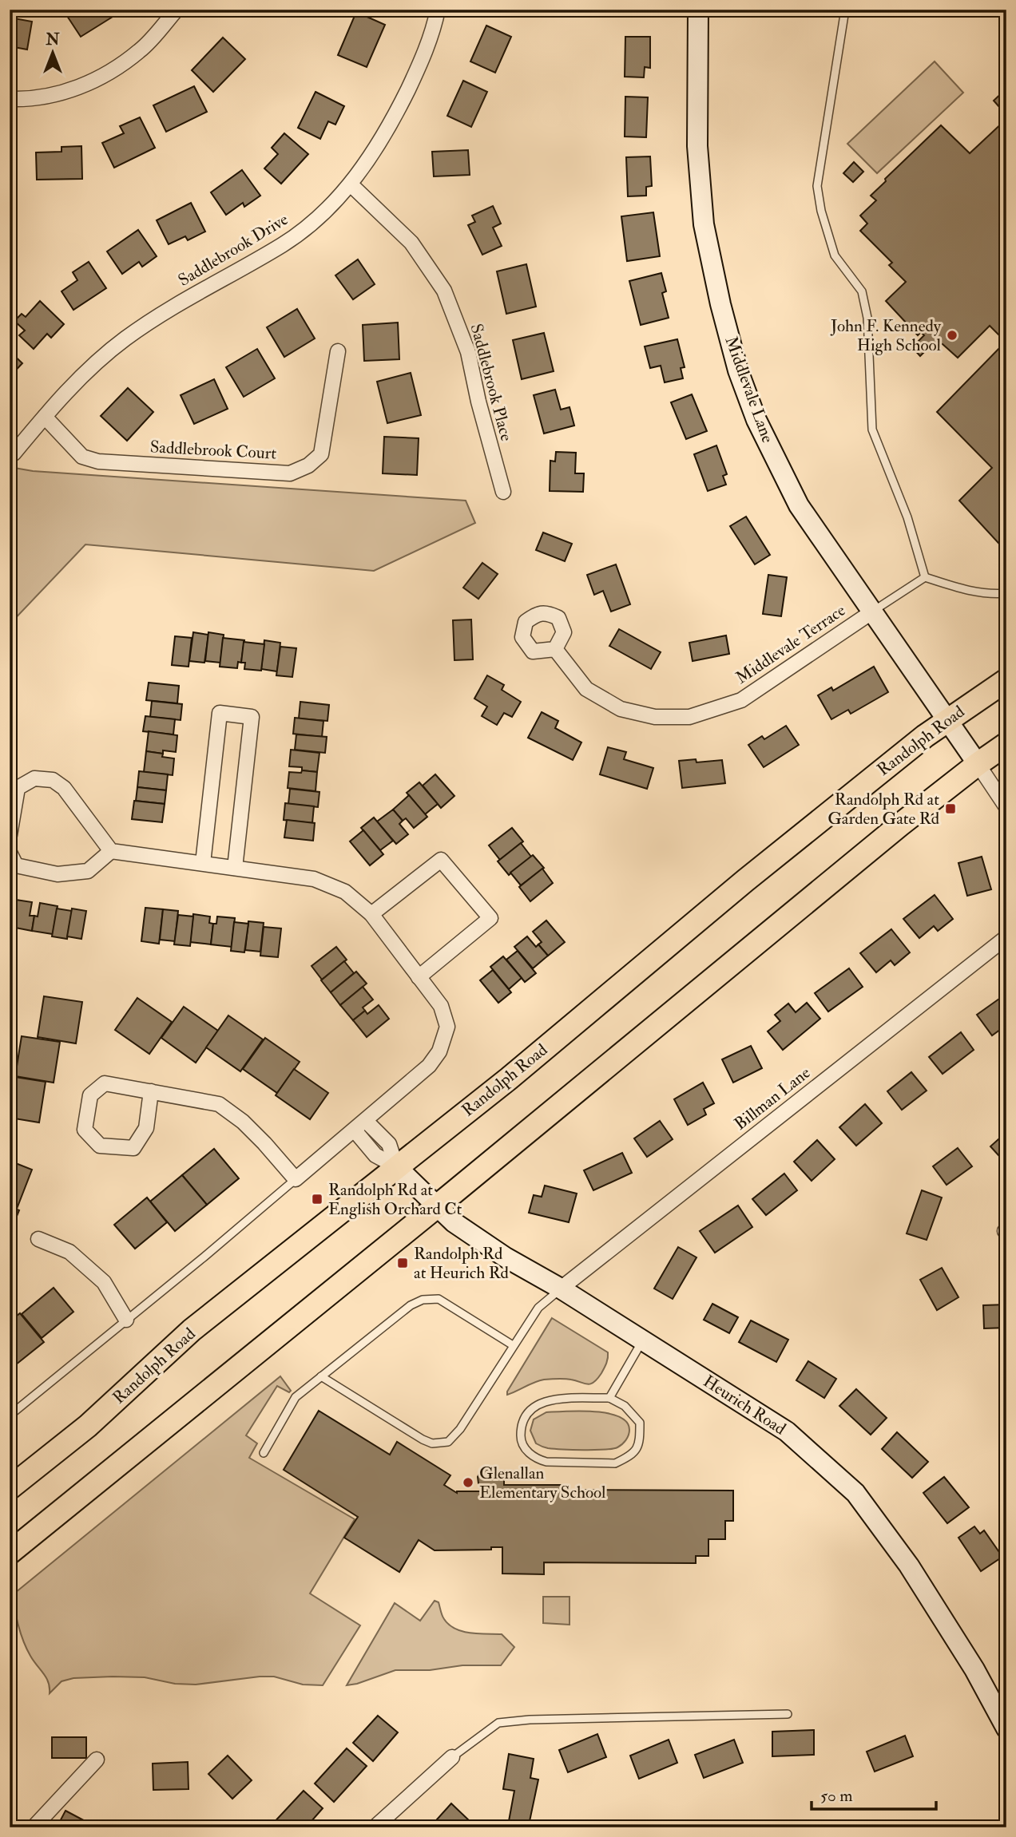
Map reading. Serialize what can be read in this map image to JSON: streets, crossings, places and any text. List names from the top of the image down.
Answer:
{
  "streets": {
    "main road": ["Randolph Road"],
    "street": [
      "Saddlebrook Drive",
      "Saddlebrook Place",
      "Middlevale Lane",
      "Saddlebrook Court",
      "Middlevale Terrace",
      "Billman Lane",
      "Heurich Road"
    ]
  },
  "crossings": [
    ["Saddlebrook Drive", "Saddlebrook Place"],
    ["Saddlebrook Drive", "Saddlebrook Court"],
    ["Middlevale Lane", "Middlevale Terrace"],
    ["Middlevale Lane", "Randolph Road"],
    ["Randolph Road", "Heurich Road"],
    ["Billman Lane", "Heurich Road"]
  ],
  "places": {
    "other": ["John F. Kennedy High School", "Glenallan Elementary School"],
    "transit": ["Randolph Rd at Garden Gate Rd", "Randolph Rd at English Orchard Ct", "Randolph Rd at Heurich Rd"]
  },
  "scale_bar": "50 m",
  "north": "top"
}
